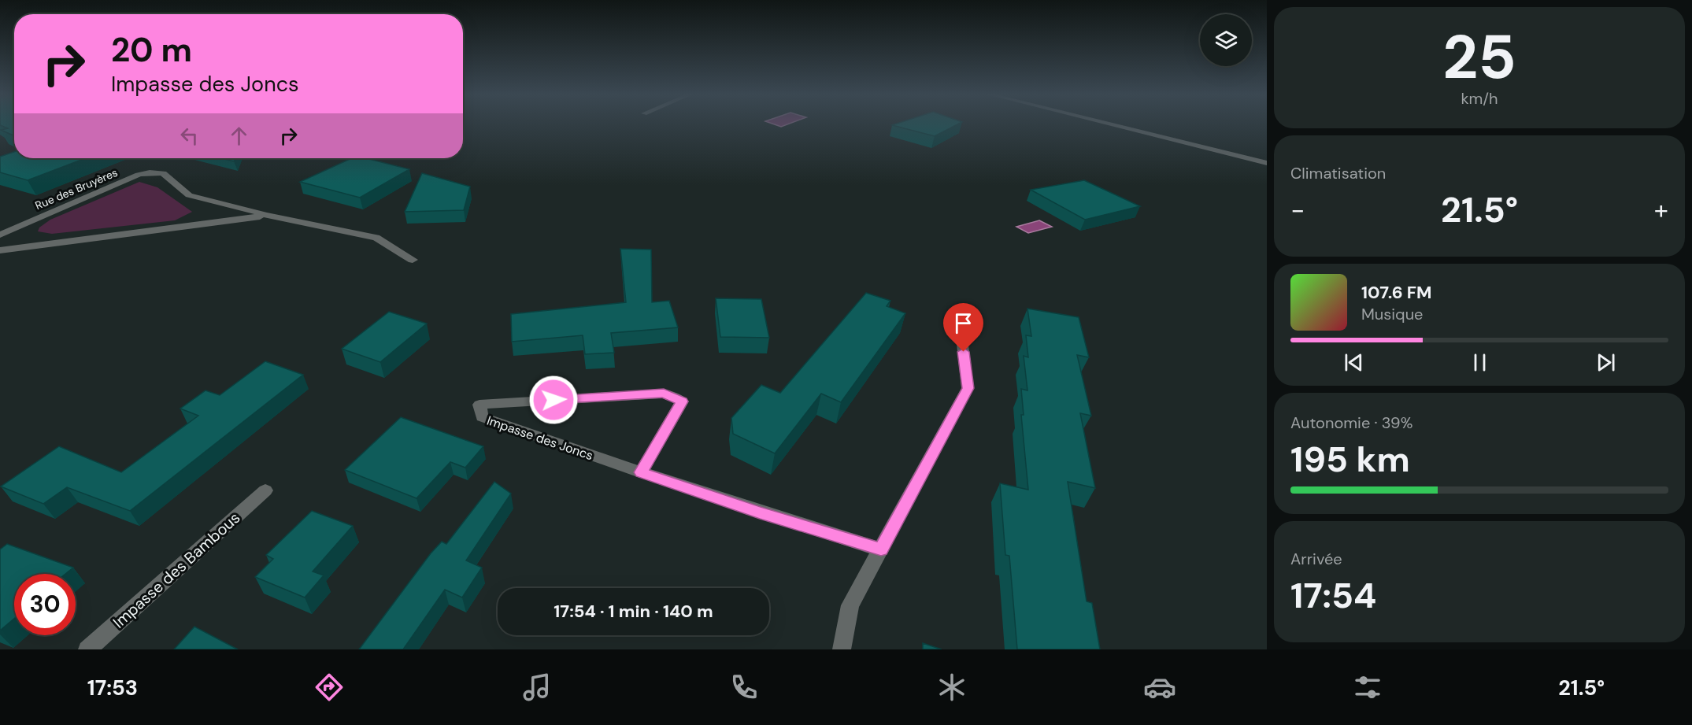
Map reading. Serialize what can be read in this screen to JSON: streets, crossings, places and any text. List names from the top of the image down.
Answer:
{
  "streets": {
    "street": ["Rue des Bruyères", "Impasse des Joncs", "Impasse des Bambous"]
  },
  "page": {
    "tile": [
      ["25", "km/h"],
      "Climatisation",
      ["Autonomie · 39%", "195 km"],
      ["Arrivée", "17:54"]
    ],
    "turn": ["20 m", "Impasse des Joncs"],
    "heat": ["−", "21.5°", "+"],
    "song": ["107.6 FM", "Musique"],
    "limit": "30",
    "trip": "17:54 · 1 min · 140 m",
    "tabs": ["17:53", "21.5°"]
  }
}
